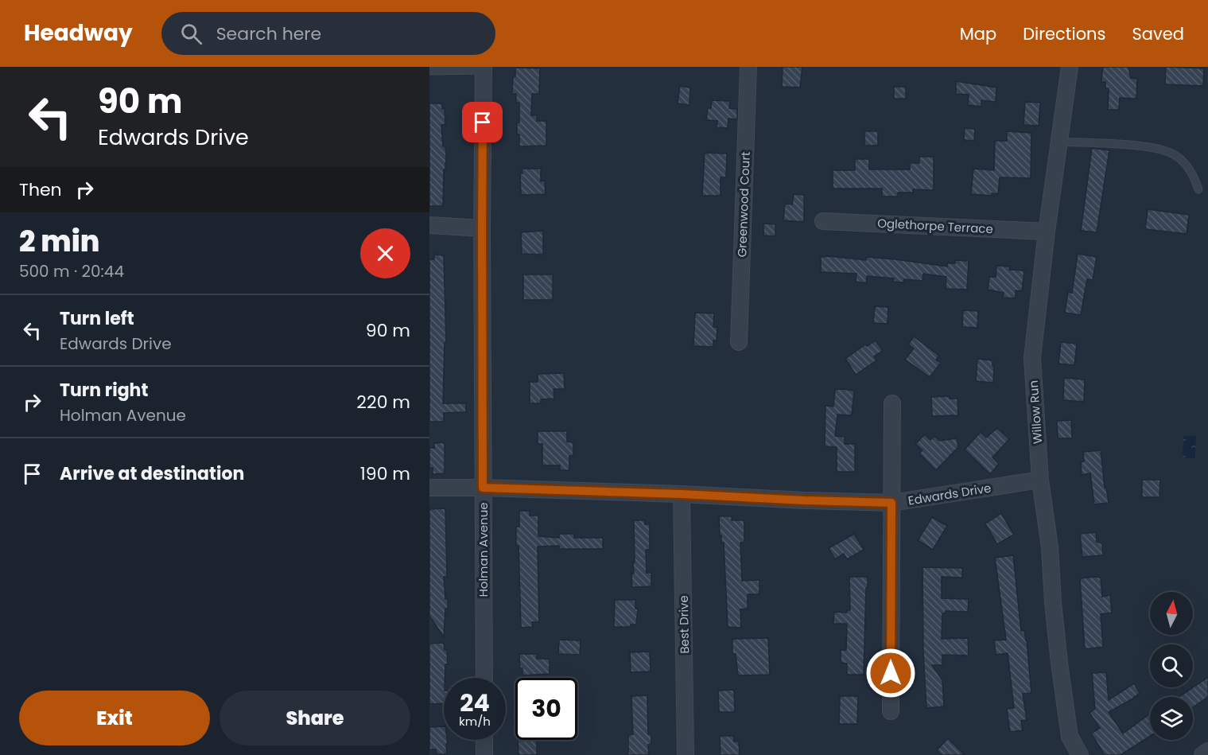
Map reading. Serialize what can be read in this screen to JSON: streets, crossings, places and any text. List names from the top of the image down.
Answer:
{
  "streets": {
    "street": [
      "Greenwood Court",
      "Oglethorpe Terrace",
      "Willow Run",
      "Edwards Drive",
      "Holman Avenue",
      "Best Drive"
    ]
  },
  "crossings": [
    ["Oglethorpe Terrace", "Willow Run"],
    ["Willow Run", "Edwards Drive"],
    ["Edwards Drive", "Holman Avenue"],
    ["Edwards Drive", "Best Drive"]
  ],
  "north": "top",
  "page": {
    "header": "Headway",
    "search": "Search here",
    "nav": ["Map", "Directions", "Saved"],
    "turn": ["90 m", "Edwards Drive"],
    "then": "Then",
    "heading": ["2 min", "500 m · 20:44"],
    "list": [
      {
        "name": "Turn left",
        "note": "Edwards Drive",
        "value": "90 m"
      },
      {
        "name": "Turn right",
        "note": "Holman Avenue",
        "value": "220 m"
      },
      {
        "name": "Arrive at destination",
        "value": "190 m"
      }
    ],
    "speed": "24 km/h",
    "limit": "30",
    "buttons": ["Exit", "Share"]
  }
}
